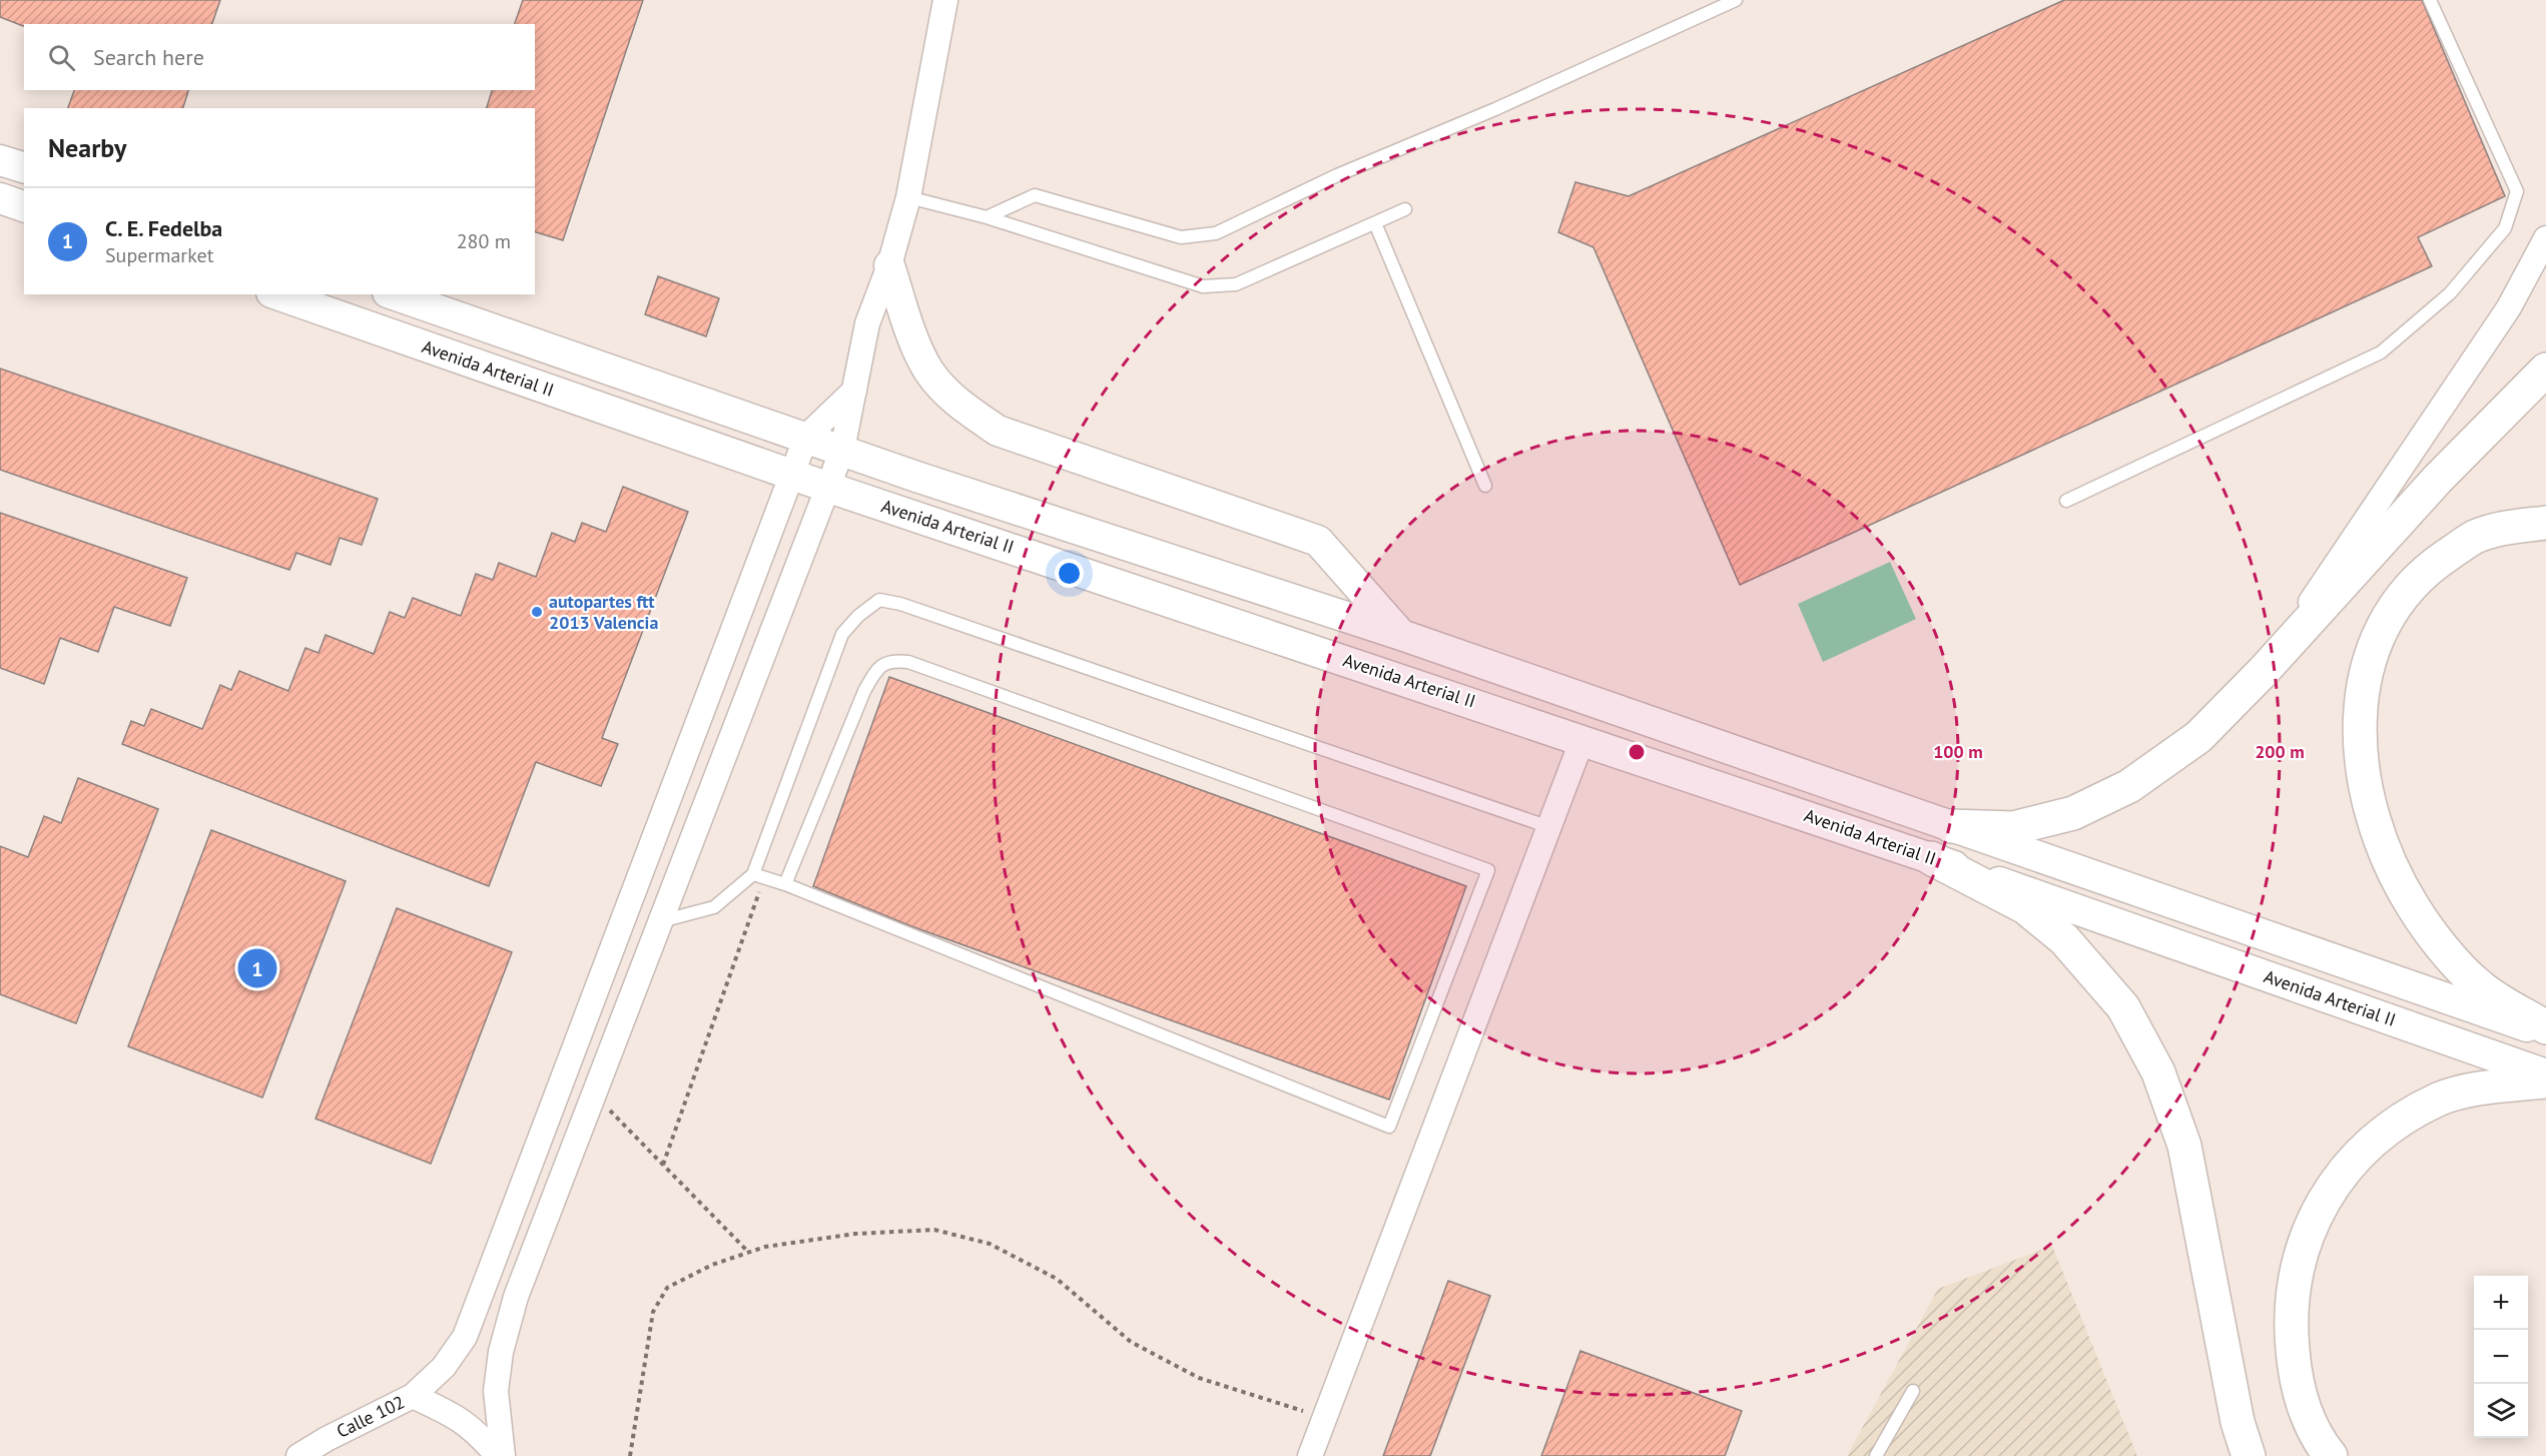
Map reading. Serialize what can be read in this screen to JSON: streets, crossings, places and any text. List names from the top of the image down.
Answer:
{
  "streets": {
    "street": ["Avenida Arterial II", "Calle 102"]
  },
  "crossings": [
    ["Avenida Arterial II", "Calle 102"]
  ],
  "places": ["autopartes ftt 2013 Valencia"],
  "page": {
    "search": "Search here",
    "heading": "Nearby",
    "list": [
      {
        "mark": "1",
        "name": "C. E. Fedelba",
        "note": "Supermarket",
        "value": "280 m"
      }
    ],
    "pins": "1",
    "map_buttons": ["+", "−"]
  },
  "rings": ["100 m", "200 m"]
}
